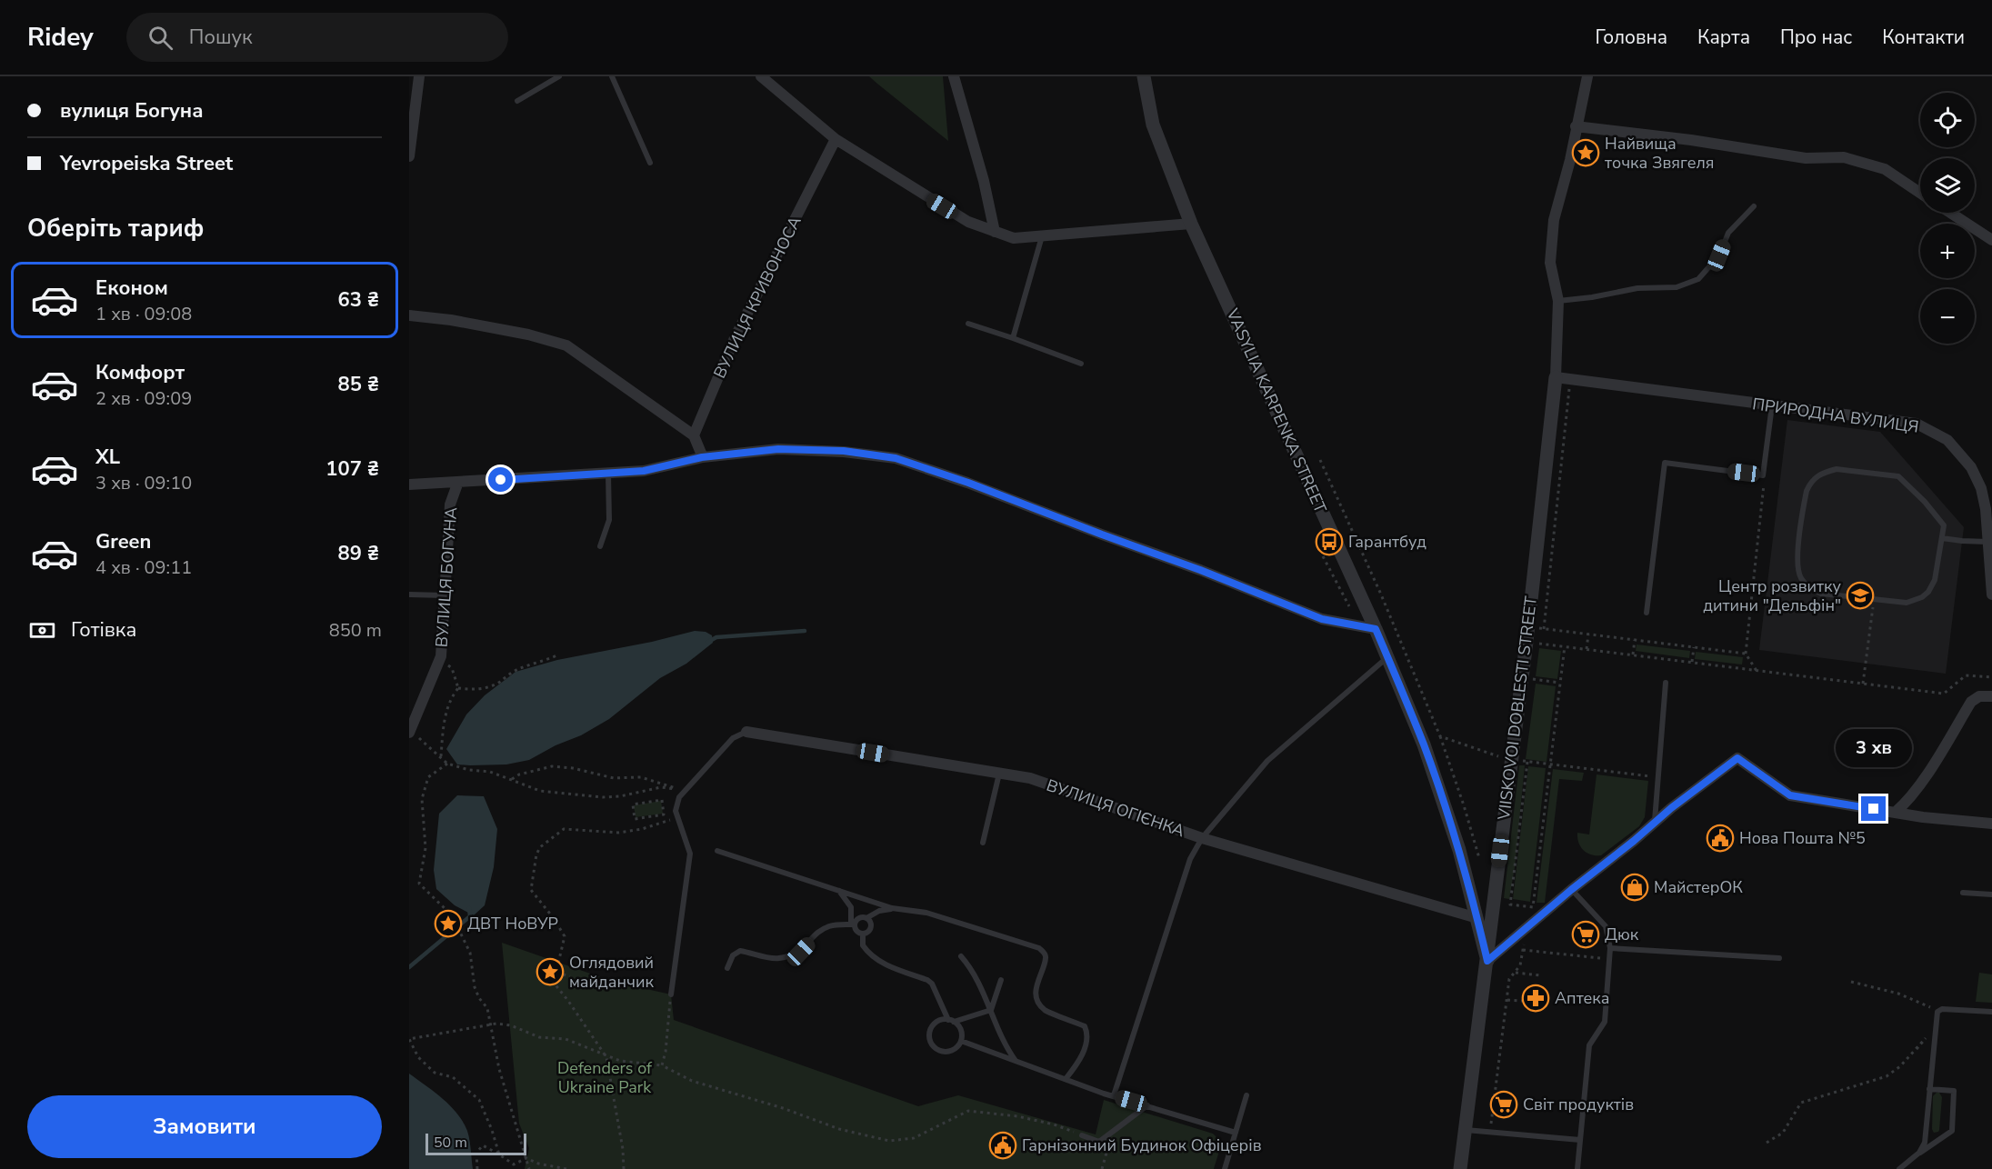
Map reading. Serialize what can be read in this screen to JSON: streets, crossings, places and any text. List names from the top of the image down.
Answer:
{
  "streets": {
    "street": [
      "ВУЛИЦЯ КРИВОНОСА",
      "VASYLIA KARPENKA STREET",
      "ПРИРОДНА ВУЛИЦЯ",
      "ВУЛИЦЯ БОГУНА",
      "VIISKOVOI DOBLESTI STREET",
      "ВУЛИЦЯ ОГІЄНКА"
    ]
  },
  "crossings": [
    ["VASYLIA KARPENKA STREET", "ВУЛИЦЯ БОГУНА"],
    ["VASYLIA KARPENKA STREET", "VIISKOVOI DOBLESTI STREET"],
    ["VASYLIA KARPENKA STREET", "ВУЛИЦЯ ОГІЄНКА"],
    ["ПРИРОДНА ВУЛИЦЯ", "VIISKOVOI DOBLESTI STREET"]
  ],
  "parks": ["Defenders of Ukraine Park"],
  "places": {
    "place": ["Найвища точка Звягеля", "ДВТ НоВУР", "Оглядовий майданчик"],
    "bus stop": ["Гарантбуд"],
    "school or university": ["Центр розвитку дитини \"Дельфін\""],
    "public building": ["Нова Пошта №5", "Гарнізонний Будинок Офіцерів"],
    "shop": ["МайстерОК"],
    "supermarket": ["Дюк", "Світ продуктів"],
    "pharmacy": ["Аптека"]
  },
  "scale_bar": "50 m",
  "page": {
    "header": "Ridey",
    "search": "Пошук",
    "nav": [
      "Головна",
      "Карта",
      "Про нас",
      "Контакти"
    ],
    "banner": ["вулиця Богуна", "Yevropeiska Street"],
    "map_buttons": ["+", "−"],
    "heading": "Оберіть тариф",
    "list": [
      {
        "name": "Економ",
        "note": "1 хв · 09:08",
        "value": "63 ₴"
      },
      {
        "name": "Комфорт",
        "note": "2 хв · 09:09",
        "value": "85 ₴"
      },
      {
        "name": "XL",
        "note": "3 хв · 09:10",
        "value": "107 ₴"
      },
      {
        "name": "Green",
        "note": "4 хв · 09:11",
        "value": "89 ₴"
      }
    ],
    "pay": ["Готівка", "850 m"],
    "bubble": "3 хв",
    "buttons": "Замовити",
    "scale": "50 m"
  }
}
